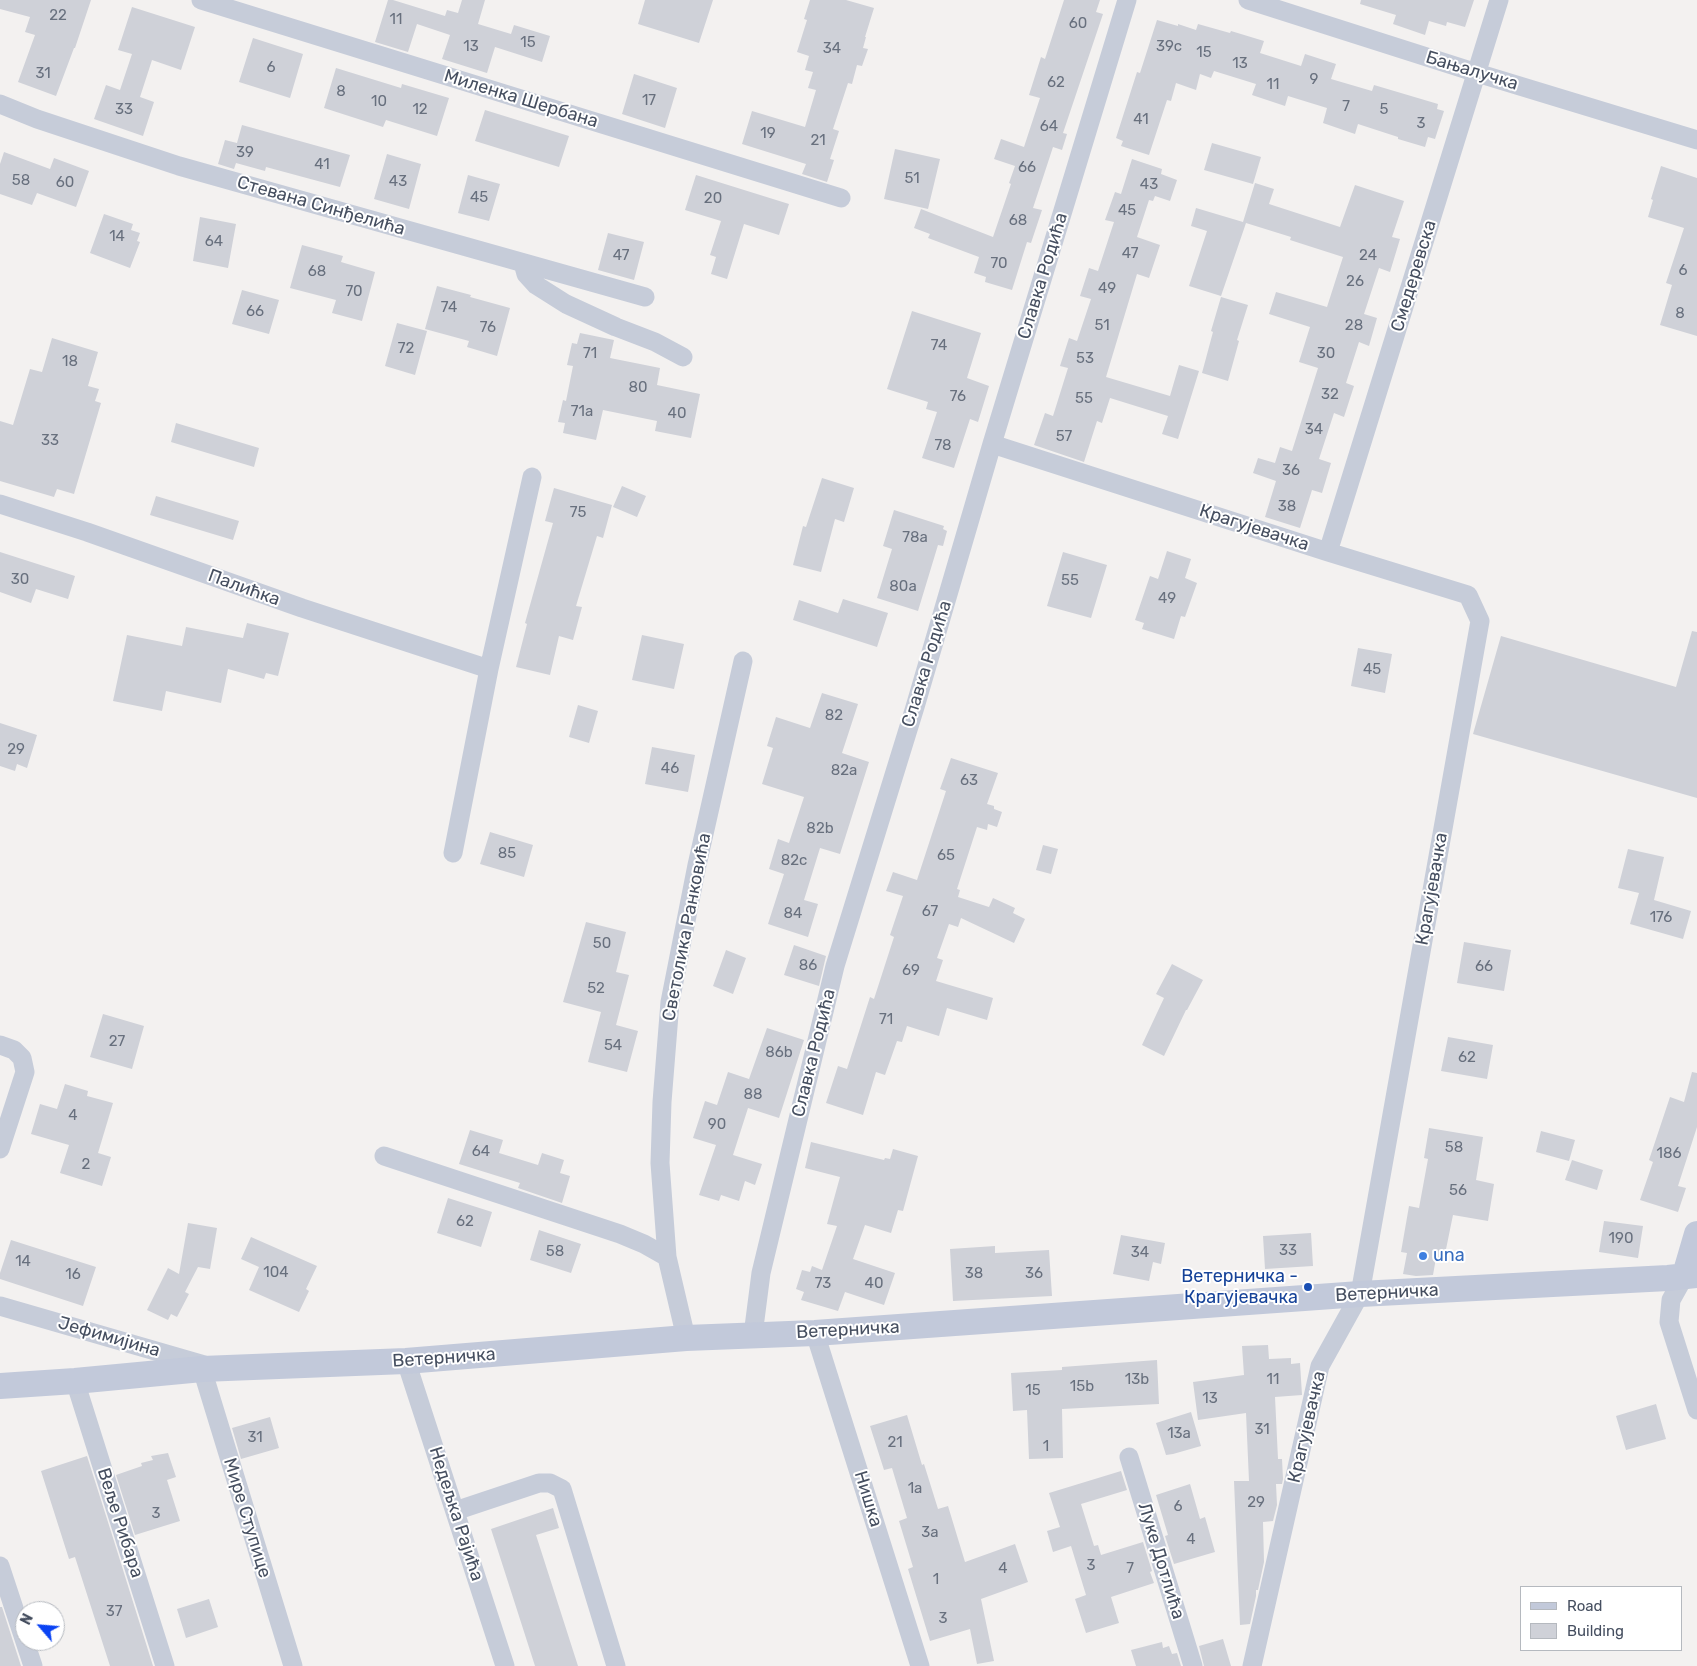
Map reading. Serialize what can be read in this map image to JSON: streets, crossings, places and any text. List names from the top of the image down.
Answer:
{
  "streets": {
    "street": [
      "Бањалучка",
      "Миленка Шербана",
      "Стевана Синђелића",
      "Славка Родића",
      "Смедеревска",
      "Крагујевачка",
      "Палићка",
      "Светолика Ранковића",
      "Ветерничка",
      "Јефимијина",
      "Нишка",
      "Недељка Рајића",
      "Мире Ступице",
      "Веље Рибара",
      "Луке Дотлића"
    ]
  },
  "crossings": [
    ["Бањалучка", "Смедеревска"],
    ["Славка Родића", "Крагујевачка"],
    ["Славка Родића", "Ветерничка"],
    ["Смедеревска", "Крагујевачка"],
    ["Крагујевачка", "Ветерничка"],
    ["Светолика Ранковића", "Ветерничка"],
    ["Ветерничка", "Јефимијина"],
    ["Ветерничка", "Нишка"],
    ["Ветерничка", "Недељка Рајића"],
    ["Ветерничка", "Мире Ступице"],
    ["Ветерничка", "Веље Рибара"],
    ["Јефимијина", "Мире Ступице"]
  ],
  "places": ["una", "Ветерничка - Крагујевачка"],
  "house_numbers": [
    "22",
    "11",
    "60",
    "15",
    "13",
    "39c",
    "34",
    "15",
    "13",
    "6",
    "31",
    "9",
    "62",
    "11",
    "8",
    "17",
    "10",
    "7",
    "33",
    "12",
    "5",
    "41",
    "3",
    "64",
    "19",
    "21",
    "39",
    "41",
    "66",
    "51",
    "58",
    "43",
    "60",
    "43",
    "45",
    "20",
    "45",
    "68",
    "14",
    "64",
    "47",
    "47",
    "24",
    "70",
    "6",
    "68",
    "26",
    "49",
    "70",
    "74",
    "66",
    "8",
    "51",
    "28",
    "76",
    "74",
    "72",
    "71",
    "30",
    "53",
    "18",
    "80",
    "32",
    "76",
    "55",
    "71a",
    "40",
    "34",
    "57",
    "33",
    "78",
    "36",
    "38",
    "75",
    "78a",
    "30",
    "55",
    "80a",
    "49",
    "45",
    "82",
    "29",
    "46",
    "82a",
    "63",
    "82b",
    "85",
    "65",
    "82c",
    "67",
    "84",
    "176",
    "50",
    "86",
    "66",
    "69",
    "52",
    "71",
    "27",
    "54",
    "86b",
    "62",
    "88",
    "4",
    "90",
    "58",
    "64",
    "186",
    "2",
    "56",
    "62",
    "190",
    "33",
    "58",
    "34",
    "14",
    "104",
    "38",
    "36",
    "16",
    "73",
    "40",
    "13b",
    "11",
    "15b",
    "15",
    "13",
    "31",
    "13a",
    "31",
    "21",
    "1",
    "1a",
    "29",
    "6",
    "3",
    "3a",
    "4",
    "3",
    "4",
    "7",
    "1",
    "37",
    "3"
  ],
  "legend": ["Road", "Building"],
  "north": "top left"
}
